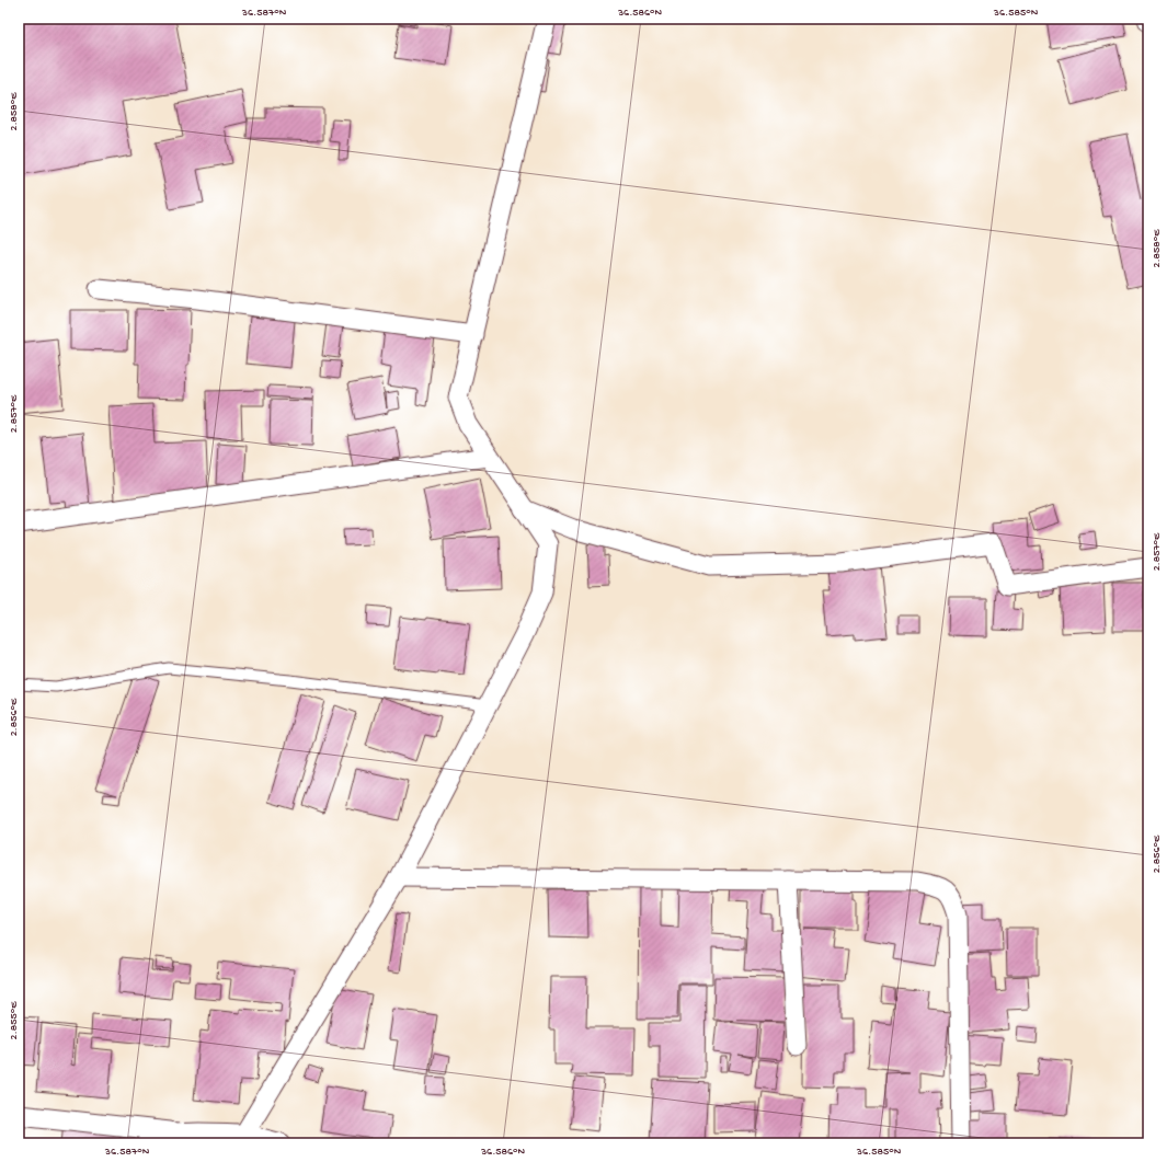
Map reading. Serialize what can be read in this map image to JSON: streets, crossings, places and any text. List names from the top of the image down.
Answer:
{
  "coordinates": [
    "36.587°N",
    "36.586°N",
    "36.585°N",
    "2.858°E",
    "2.857°E",
    "2.856°E",
    "2.855°E"
  ]
}
